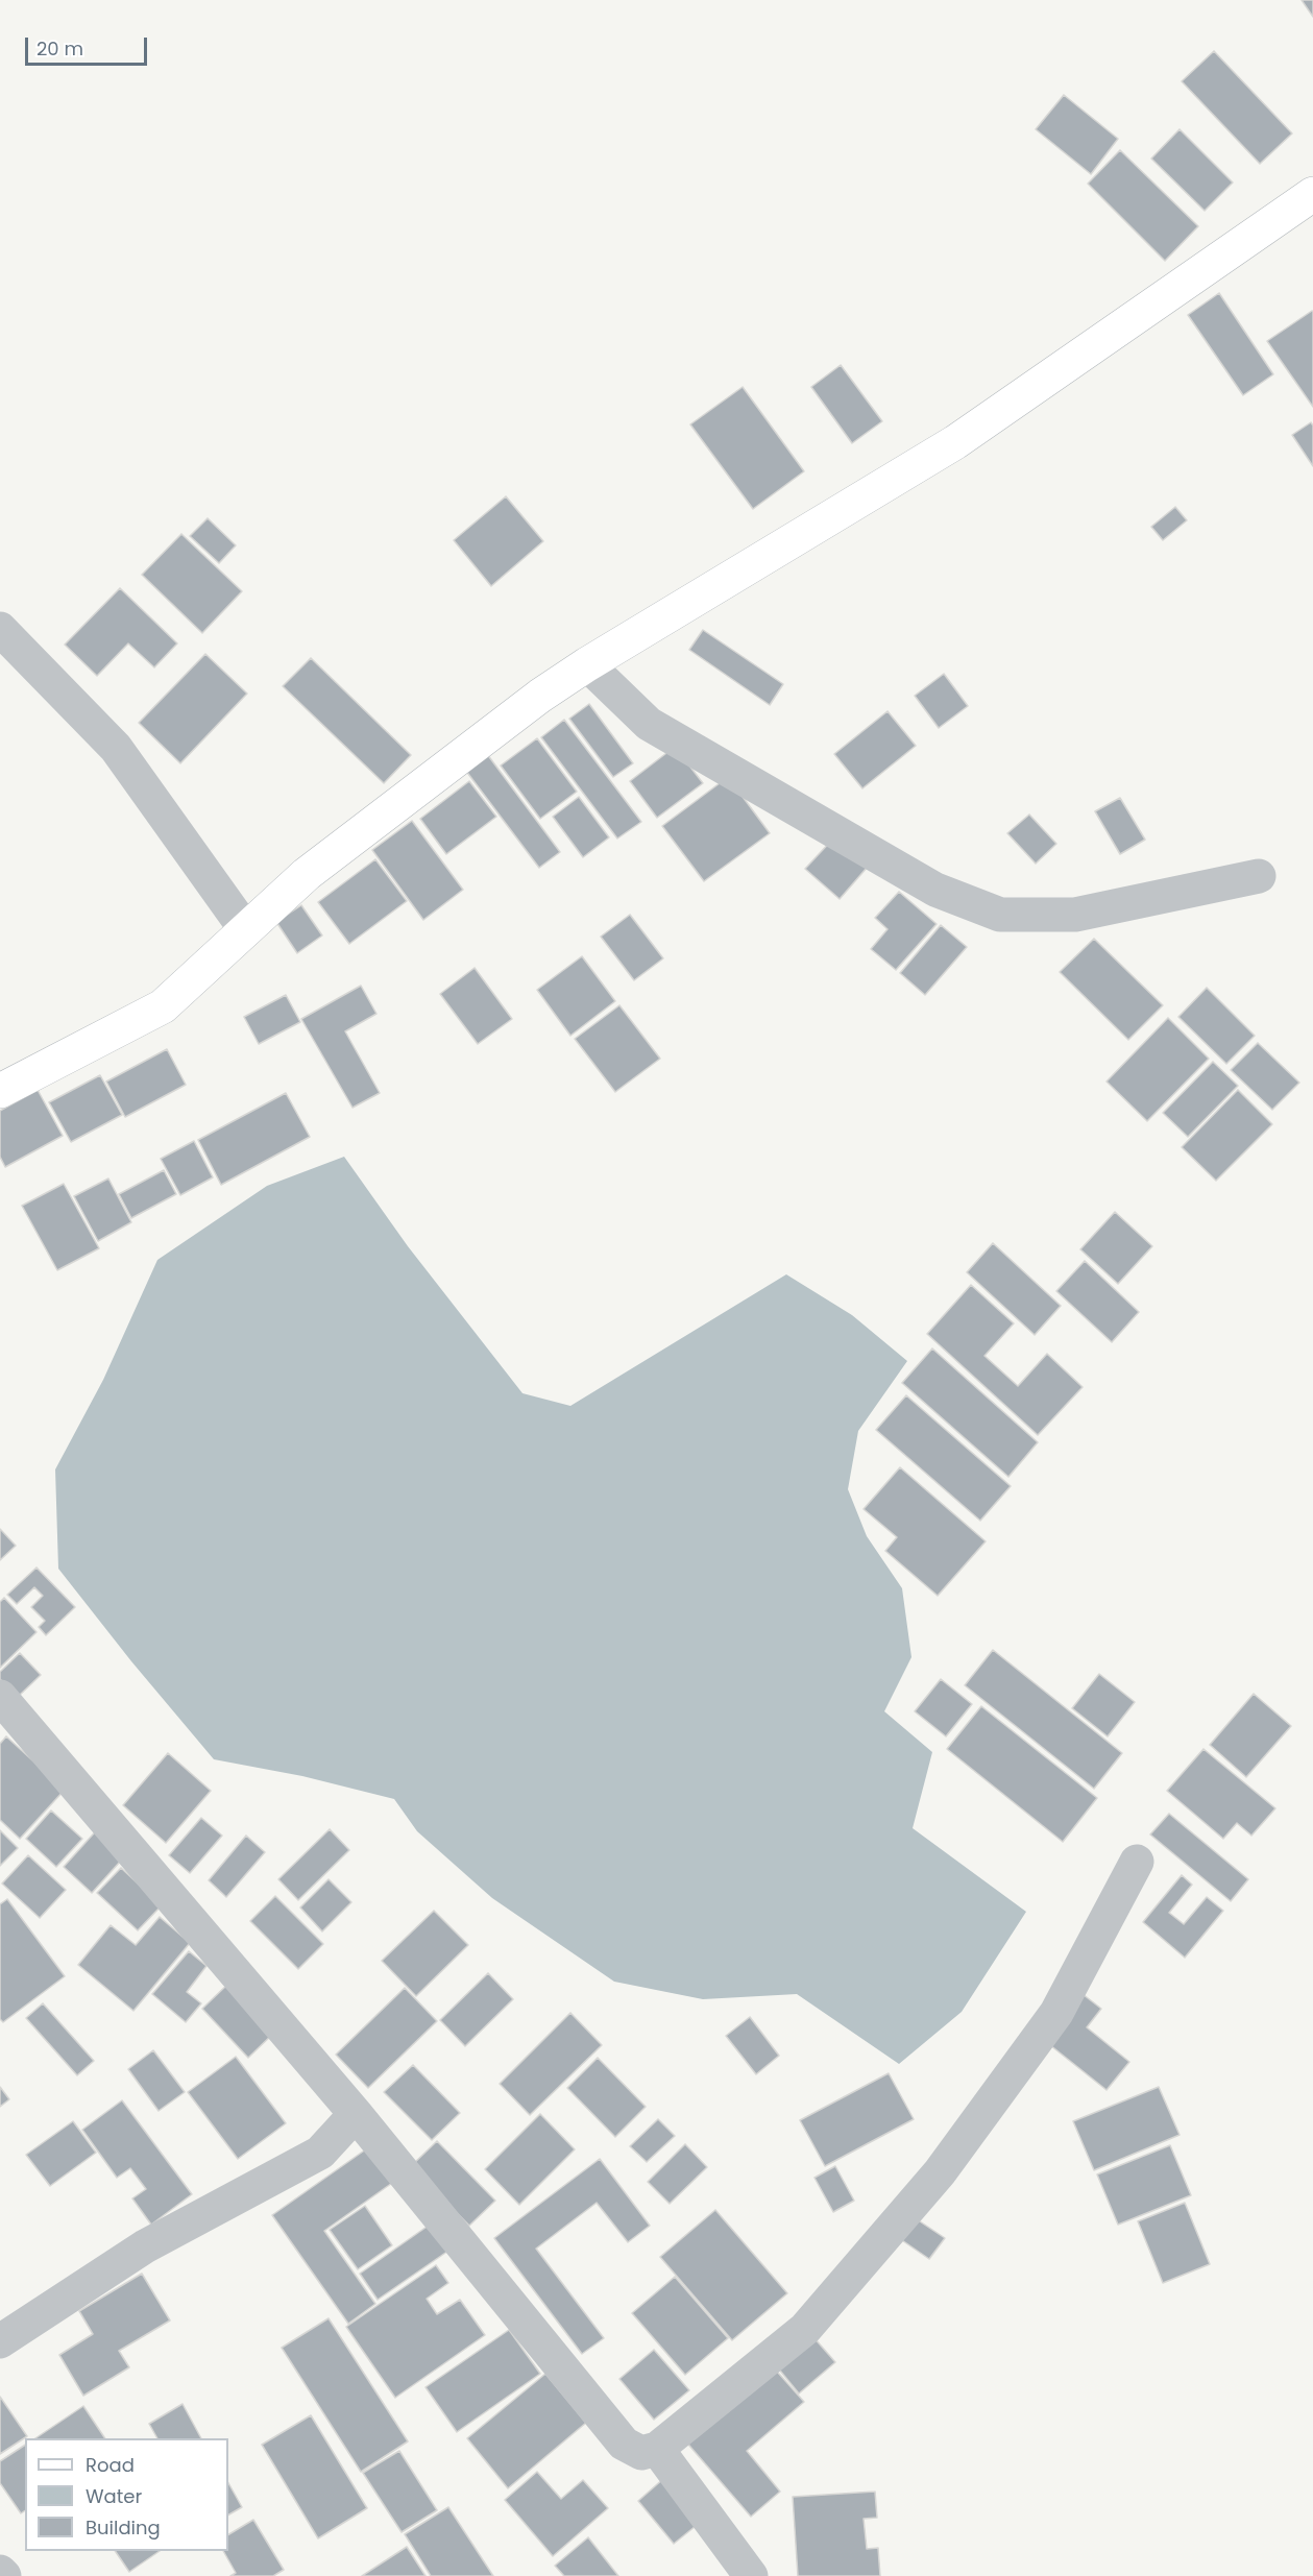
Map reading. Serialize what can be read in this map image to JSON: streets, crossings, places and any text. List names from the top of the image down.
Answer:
{
  "legend": ["Road", "Water", "Building"],
  "scale_bar": "20 m"
}
